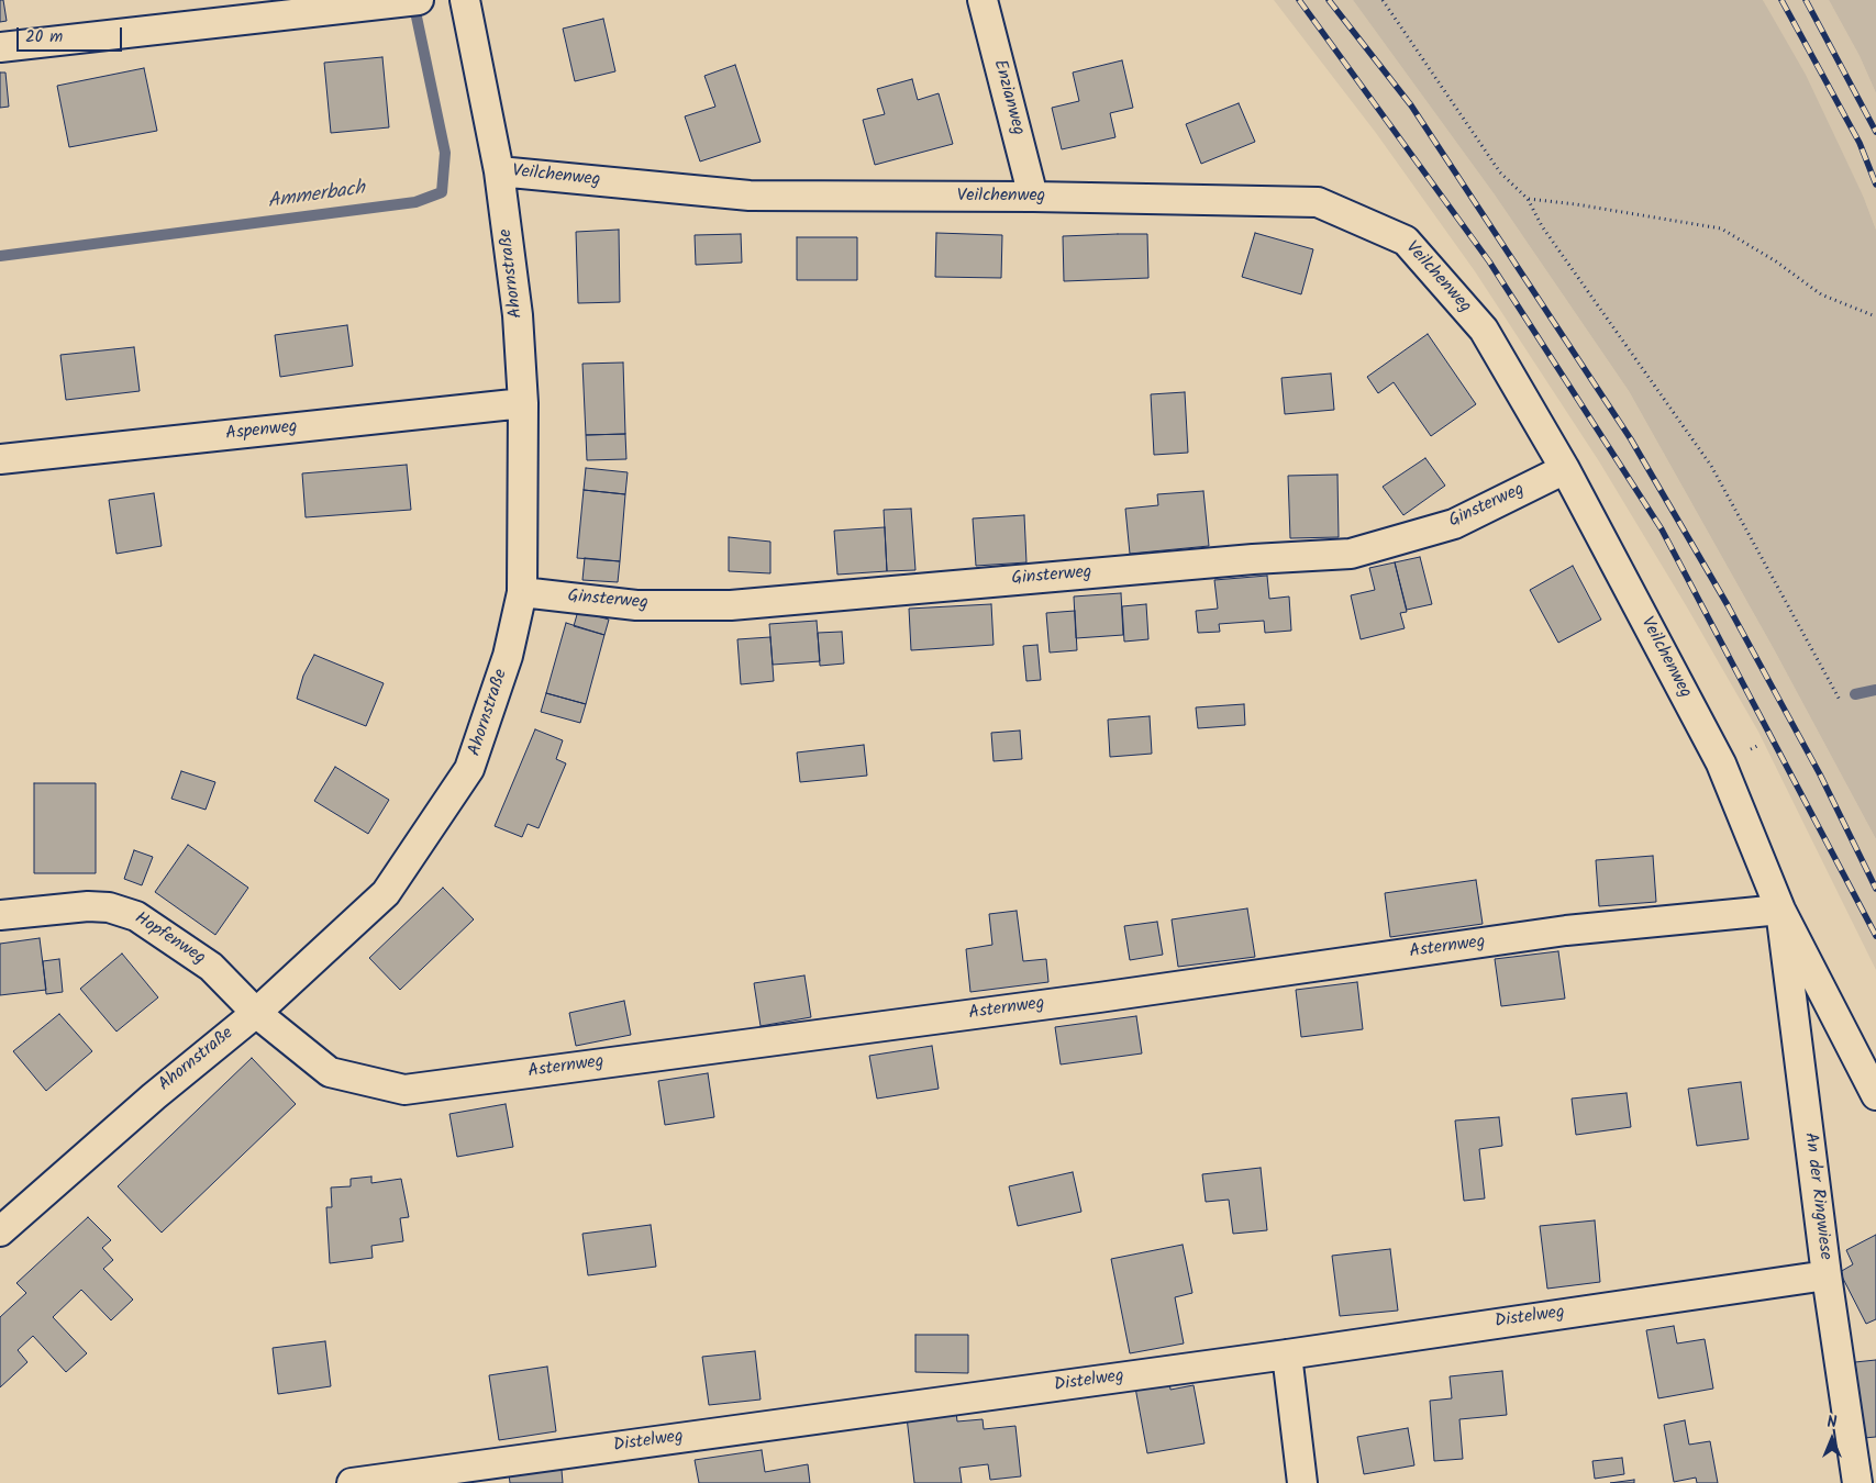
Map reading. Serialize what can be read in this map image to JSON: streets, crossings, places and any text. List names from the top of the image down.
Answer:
{
  "streets": {
    "street": [
      "Enzianweg",
      "Veilchenweg",
      "Ahornstraße",
      "Aspenweg",
      "Ginsterweg",
      "Hopfenweg",
      "Asternweg",
      "An der Ringwiese",
      "Distelweg"
    ]
  },
  "crossings": [
    ["Enzianweg", "Veilchenweg"],
    ["Veilchenweg", "Ahornstraße"],
    ["Veilchenweg", "Ginsterweg"],
    ["Veilchenweg", "Asternweg"],
    ["Veilchenweg", "An der Ringwiese"],
    ["Ahornstraße", "Aspenweg"],
    ["Ahornstraße", "Ginsterweg"],
    ["Ahornstraße", "Hopfenweg"],
    ["Ahornstraße", "Asternweg"],
    ["Hopfenweg", "Asternweg"],
    ["Asternweg", "An der Ringwiese"],
    ["An der Ringwiese", "Distelweg"]
  ],
  "water": ["Ammerbach"],
  "scale_bar": "20 m",
  "north": "top"
}
